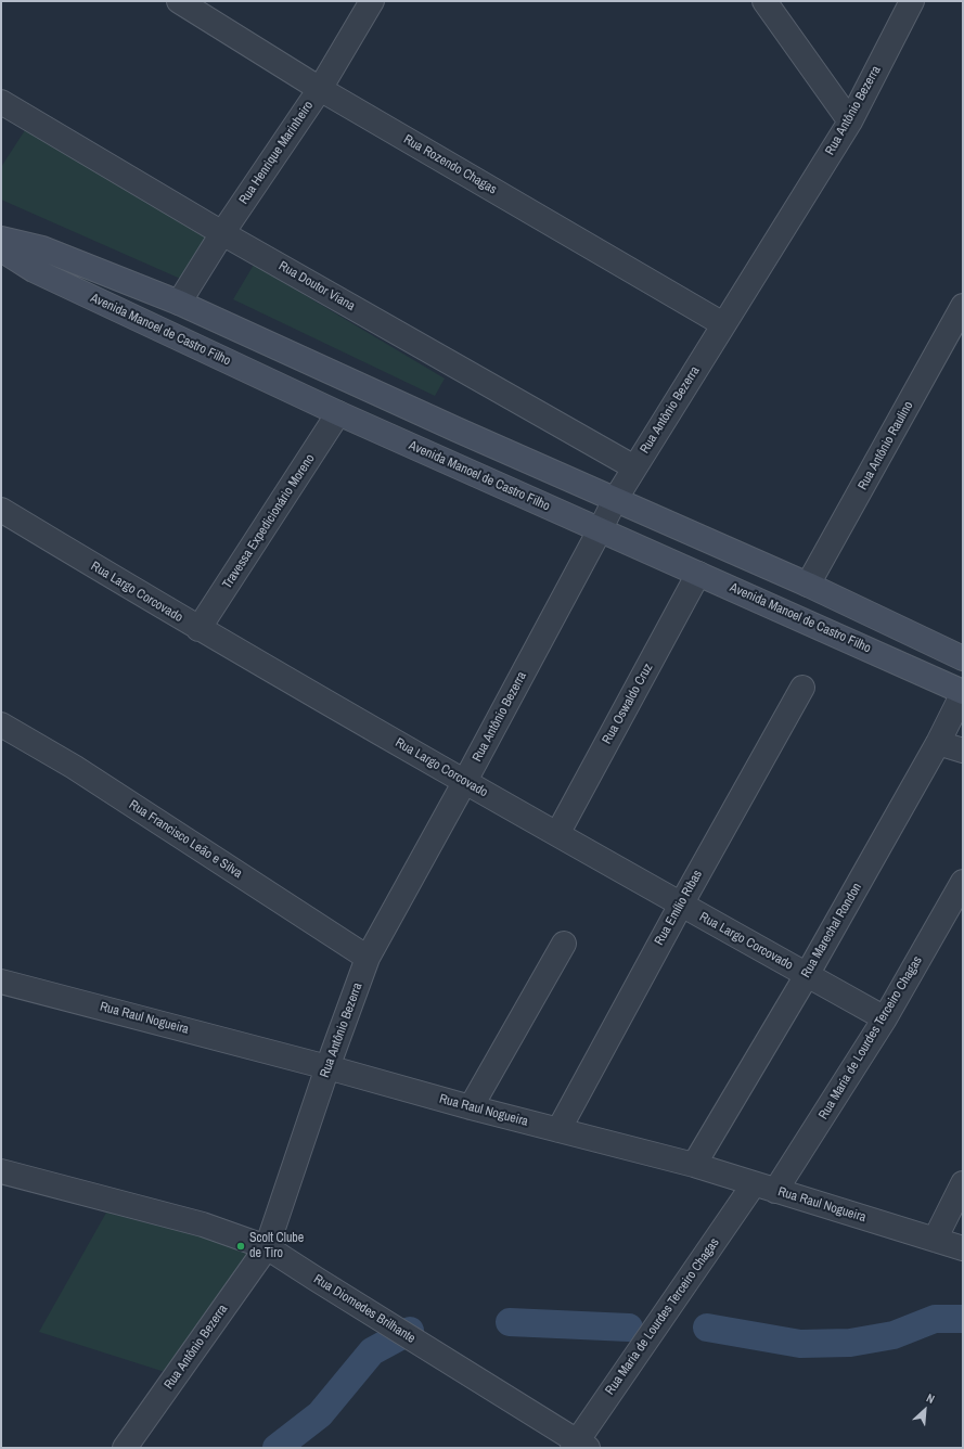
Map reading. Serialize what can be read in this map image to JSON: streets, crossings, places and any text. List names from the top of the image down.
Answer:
{
  "streets": {
    "main road": ["Avenida Manoel de Castro Filho"],
    "street": [
      "Rua Antônio Bezerra",
      "Rua Henrique Marinheiro",
      "Rua Rozendo Chagas",
      "Rua Doutor Viana",
      "Rua Antônio Raulino",
      "Travessa Expedicionário Moreno",
      "Rua Largo Corcovado",
      "Rua Oswaldo Cruz",
      "Rua Francisco Leão e Silva",
      "Rua Emílio Ribas",
      "Rua Marechal Rondon",
      "Rua Raul Nogueira",
      "Rua Maria de Lourdes Terceiro Chagas",
      "Rua Diomedes Brilhante"
    ]
  },
  "crossings": [
    ["Rua Antônio Bezerra", "Rua Rozendo Chagas"],
    ["Rua Antônio Bezerra", "Rua Doutor Viana"],
    ["Rua Antônio Bezerra", "Avenida Manoel de Castro Filho"],
    ["Rua Antônio Bezerra", "Rua Largo Corcovado"],
    ["Rua Antônio Bezerra", "Rua Francisco Leão e Silva"],
    ["Rua Antônio Bezerra", "Rua Raul Nogueira"],
    ["Rua Antônio Bezerra", "Rua Diomedes Brilhante"],
    ["Rua Henrique Marinheiro", "Rua Rozendo Chagas"],
    ["Rua Henrique Marinheiro", "Rua Doutor Viana"],
    ["Avenida Manoel de Castro Filho", "Travessa Expedicionário Moreno"],
    ["Avenida Manoel de Castro Filho", "Rua Oswaldo Cruz"],
    ["Avenida Manoel de Castro Filho", "Rua Marechal Rondon"],
    ["Travessa Expedicionário Moreno", "Rua Largo Corcovado"],
    ["Rua Largo Corcovado", "Rua Oswaldo Cruz"],
    ["Rua Largo Corcovado", "Rua Emílio Ribas"],
    ["Rua Largo Corcovado", "Rua Marechal Rondon"],
    ["Rua Largo Corcovado", "Rua Maria de Lourdes Terceiro Chagas"],
    ["Rua Emílio Ribas", "Rua Raul Nogueira"],
    ["Rua Marechal Rondon", "Rua Raul Nogueira"],
    ["Rua Raul Nogueira", "Rua Maria de Lourdes Terceiro Chagas"],
    ["Rua Maria de Lourdes Terceiro Chagas", "Rua Diomedes Brilhante"]
  ],
  "places": ["Scolt Clube de Tiro"],
  "north": "top right"
}
